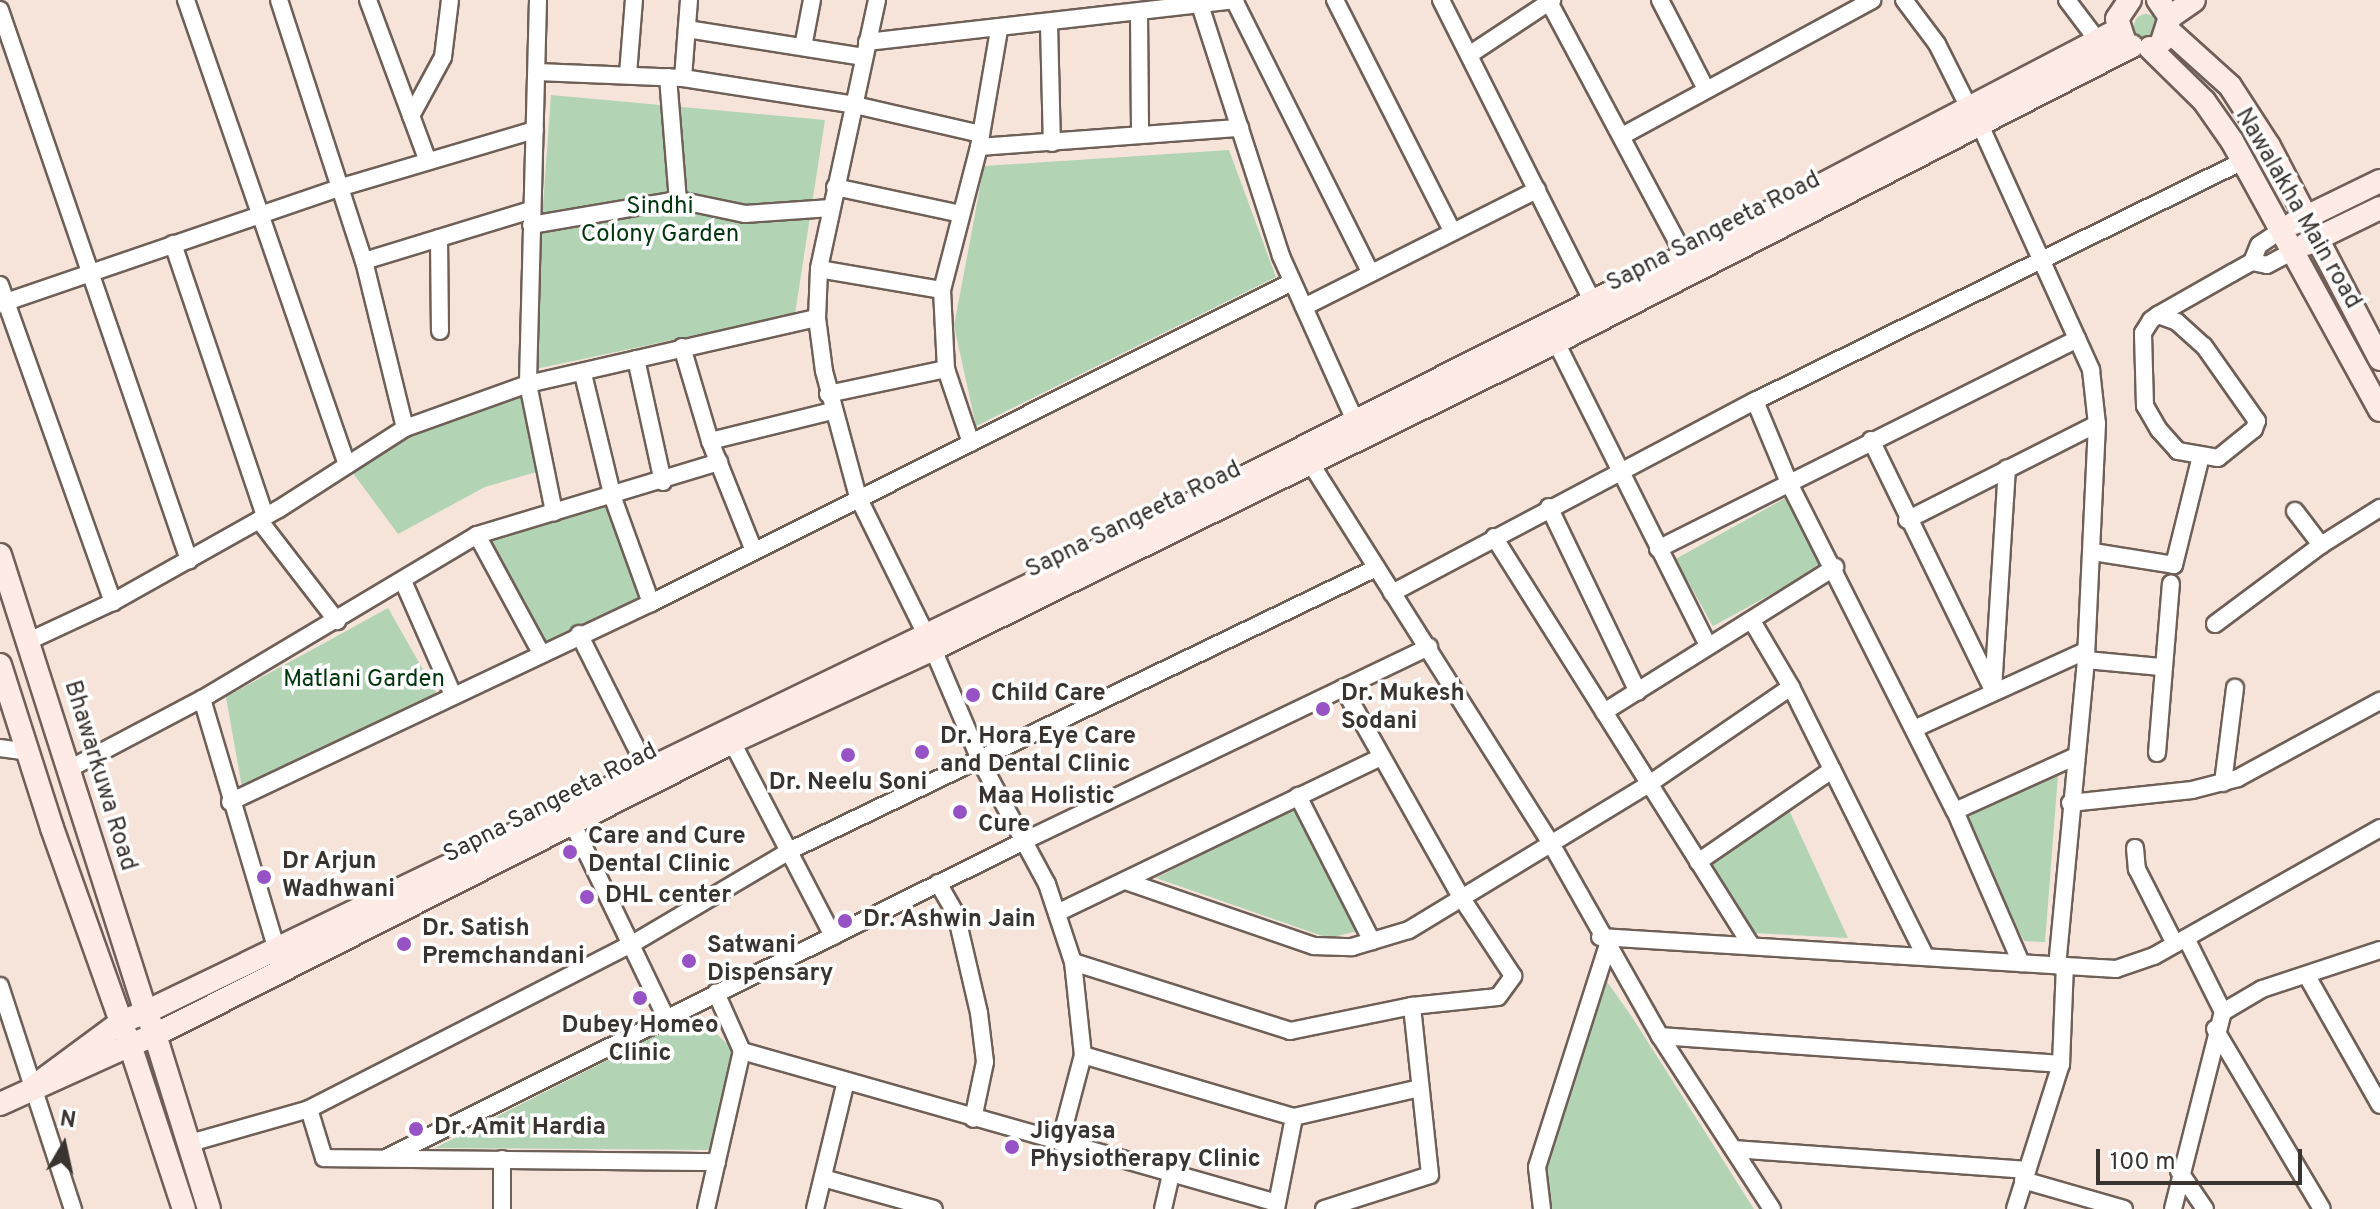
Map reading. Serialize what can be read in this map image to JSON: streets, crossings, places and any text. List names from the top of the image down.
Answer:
{
  "streets": {
    "main road": ["Nawalakha Main road", "Sapna Sangeeta Road", "Bhawarkuwa Road"]
  },
  "crossings": [
    ["Nawalakha Main road", "Sapna Sangeeta Road"],
    ["Sapna Sangeeta Road", "Bhawarkuwa Road"]
  ],
  "parks": ["Sindhi Colony Garden", "Matlani Garden"],
  "places": [
    "Child Care",
    "Dr. Mukesh Sodani",
    "Dr. Hora Eye Care and Dental Clinic",
    "Dr. Neelu Soni",
    "Maa Holistic Cure",
    "Care and Cure Dental Clinic",
    "Dr Arjun Wadhwani",
    "DHL center",
    "Dr. Ashwin Jain",
    "Dr. Satish Premchandani",
    "Satwani Dispensary",
    "Dubey Homeo Clinic",
    "Dr. Amit Hardia",
    "Jigyasa Physiotherapy Clinic"
  ],
  "scale_bar": "100 m",
  "north": "top"
}
